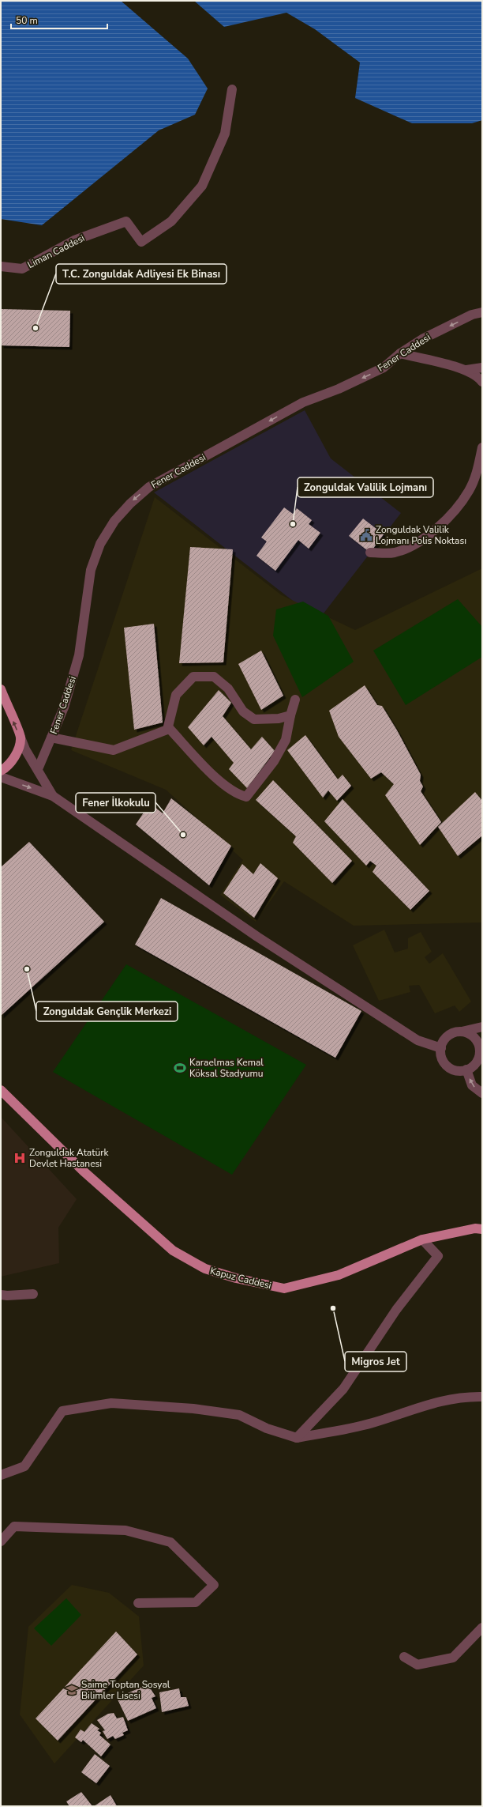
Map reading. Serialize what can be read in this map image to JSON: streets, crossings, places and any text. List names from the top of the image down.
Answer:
{
  "streets": {
    "main road": ["Kapuz Caddesi"],
    "street": ["Liman Caddesi", "Fener Caddesi"]
  },
  "one_way": ["Fener Caddesi"],
  "places": {
    "other": [
      "T.C. Zonguldak Adliyesi Ek Binası",
      "Zonguldak Valilik Lojmanı",
      "Fener İlkokulu",
      "Zonguldak Gençlik Merkezi",
      "Migros Jet"
    ],
    "public building": ["Zonguldak Valilik Lojmanı Polis Noktası"],
    "sports": ["Karaelmas Kemal Köksal Stadyumu"],
    "hospital": ["Zonguldak Atatürk Devlet Hastanesi"],
    "school or university": ["Saime Toptan Sosyal Bilimler Lisesi"]
  },
  "scale_bar": "50 m"
}
